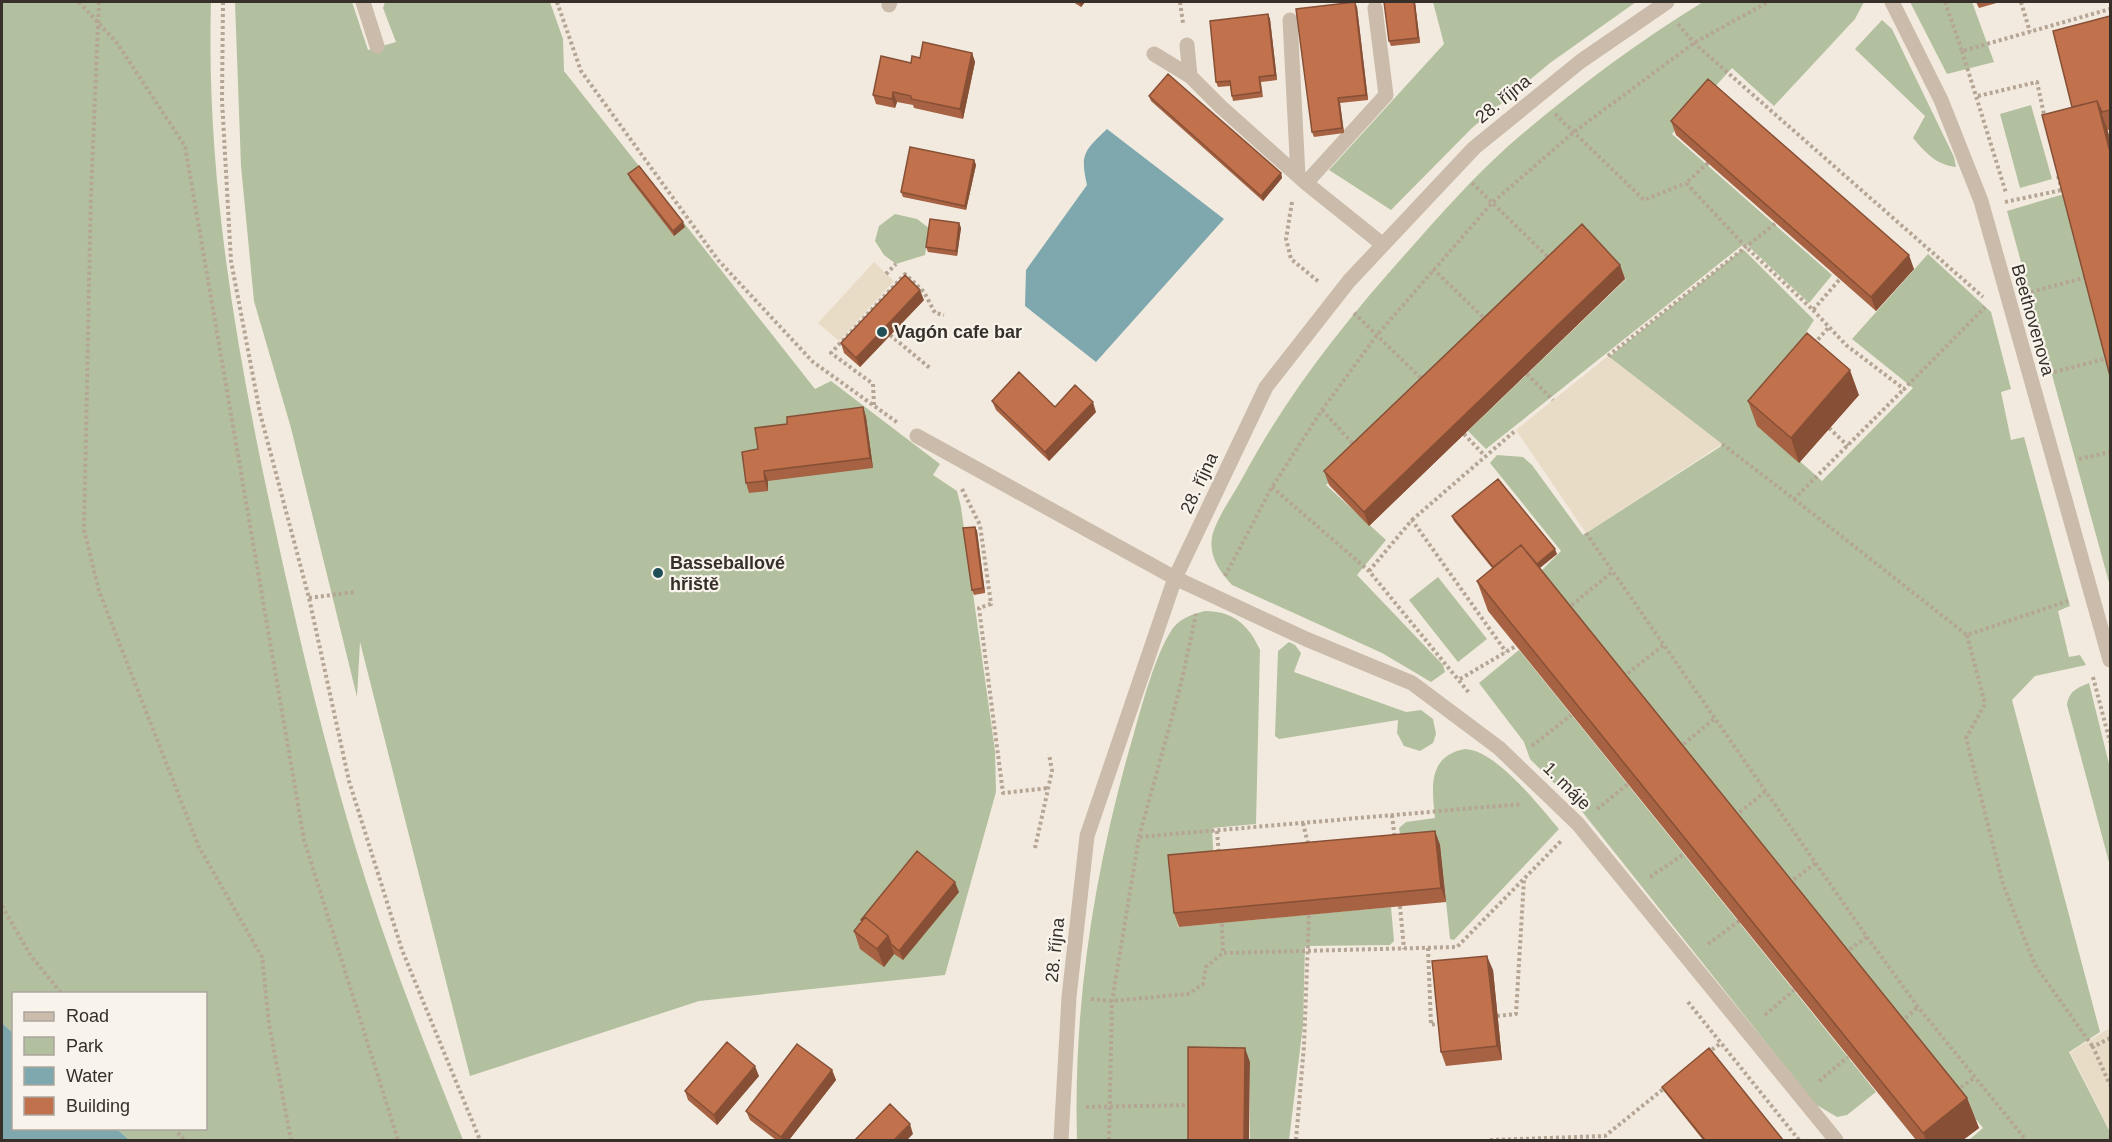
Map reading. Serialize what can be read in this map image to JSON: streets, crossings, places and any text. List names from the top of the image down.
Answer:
{
  "streets": {
    "street": ["28. října", "Beethovenova", "1. máje"]
  },
  "crossings": [
    ["28. října", "1. máje"]
  ],
  "places": ["Vagón cafe bar", "Basseballové hřiště"],
  "legend": [
    "Road",
    "Park",
    "Water",
    "Building"
  ]
}
